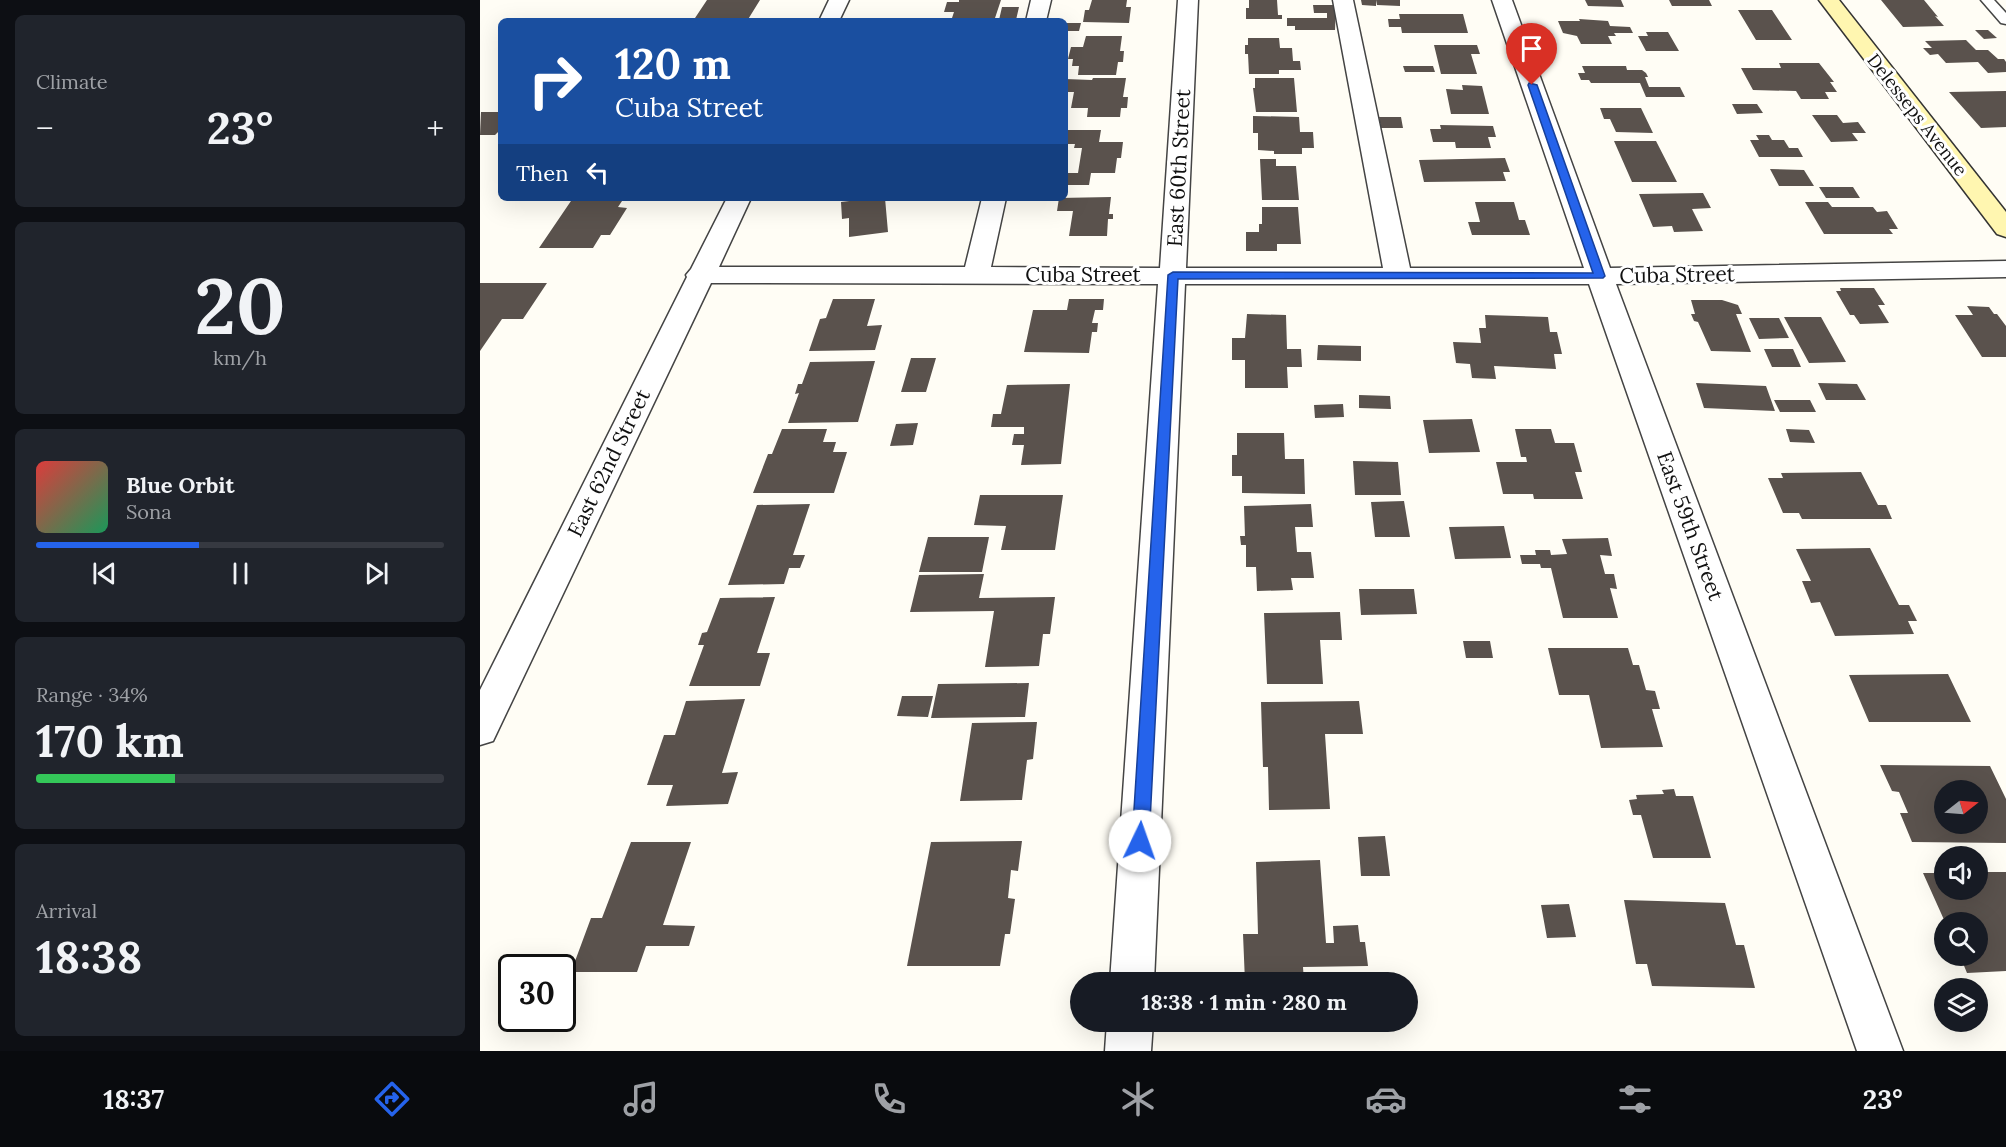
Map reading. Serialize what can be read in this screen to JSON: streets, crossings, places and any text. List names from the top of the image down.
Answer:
{
  "streets": {
    "main road": ["Delesseps Avenue"],
    "street": [
      "East 60th Street",
      "Cuba Street",
      "East 62nd Street",
      "East 59th Street"
    ]
  },
  "crossings": [
    ["East 60th Street", "Cuba Street"],
    ["Cuba Street", "East 62nd Street"],
    ["Cuba Street", "East 59th Street"]
  ],
  "north": "right",
  "page": {
    "tile": [
      "Climate",
      ["20", "km/h"],
      ["Range · 34%", "170 km"],
      ["Arrival", "18:38"]
    ],
    "turn": ["120 m", "Cuba Street"],
    "heat": ["−", "23°", "+"],
    "then": "Then",
    "song": ["Blue Orbit", "Sona"],
    "limit": "30",
    "trip": "18:38 · 1 min · 280 m",
    "tabs": ["18:37", "23°"]
  }
}
